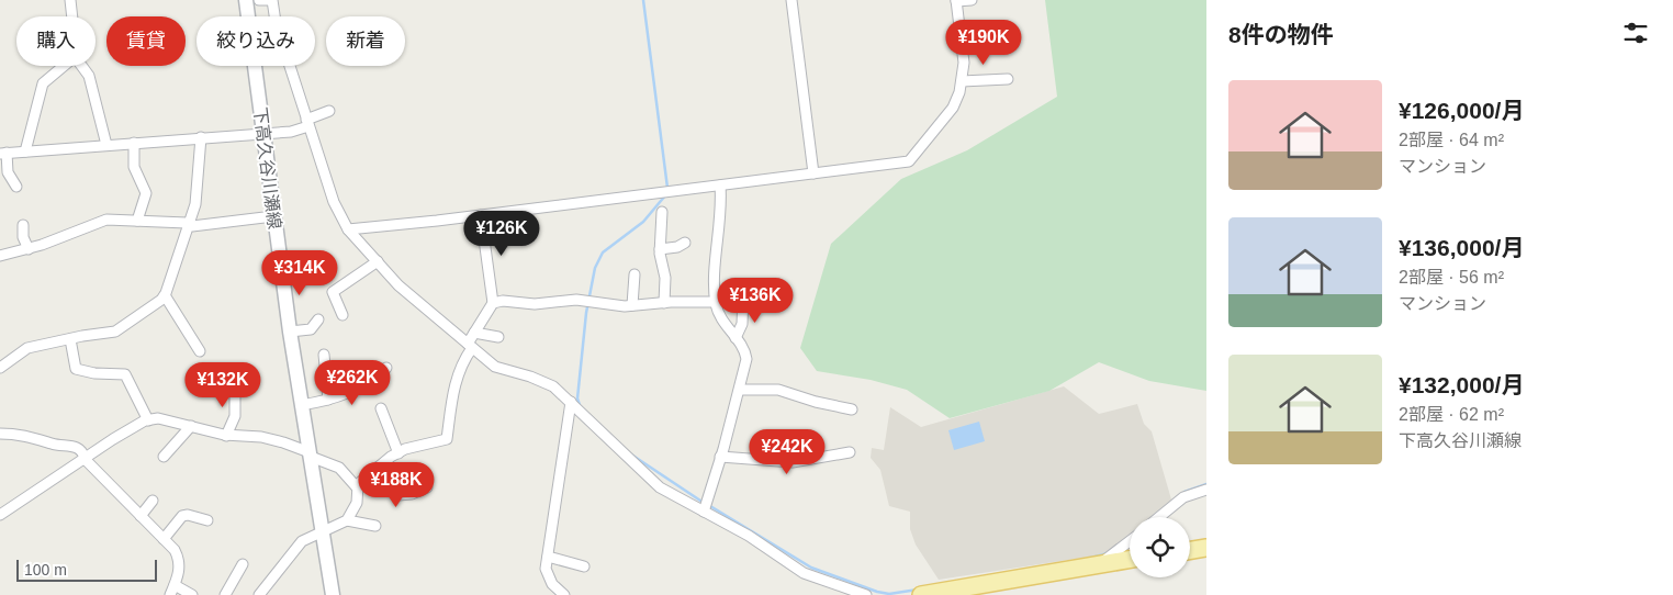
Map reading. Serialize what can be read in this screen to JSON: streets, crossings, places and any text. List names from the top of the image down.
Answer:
{
  "streets": {
    "main road": ["下高久谷川瀬線"]
  },
  "scale_bar": "100 m",
  "page": {
    "heading": "8件の物件",
    "chip": [
      "購入",
      "賃貸",
      "絞り込み",
      "新着"
    ],
    "price": [
      "¥190K",
      "¥126K",
      "¥314K",
      "¥136K",
      "¥262K",
      "¥132K",
      "¥242K",
      "¥188K"
    ],
    "list": [
      {
        "name": "¥126,000/月",
        "note": "2部屋 · 64 m² · マンション"
      },
      {
        "name": "¥136,000/月",
        "note": "2部屋 · 56 m² · マンション"
      },
      {
        "name": "¥132,000/月",
        "note": "2部屋 · 62 m² · 下高久谷川瀬線"
      }
    ],
    "scale": "100 m"
  }
}
